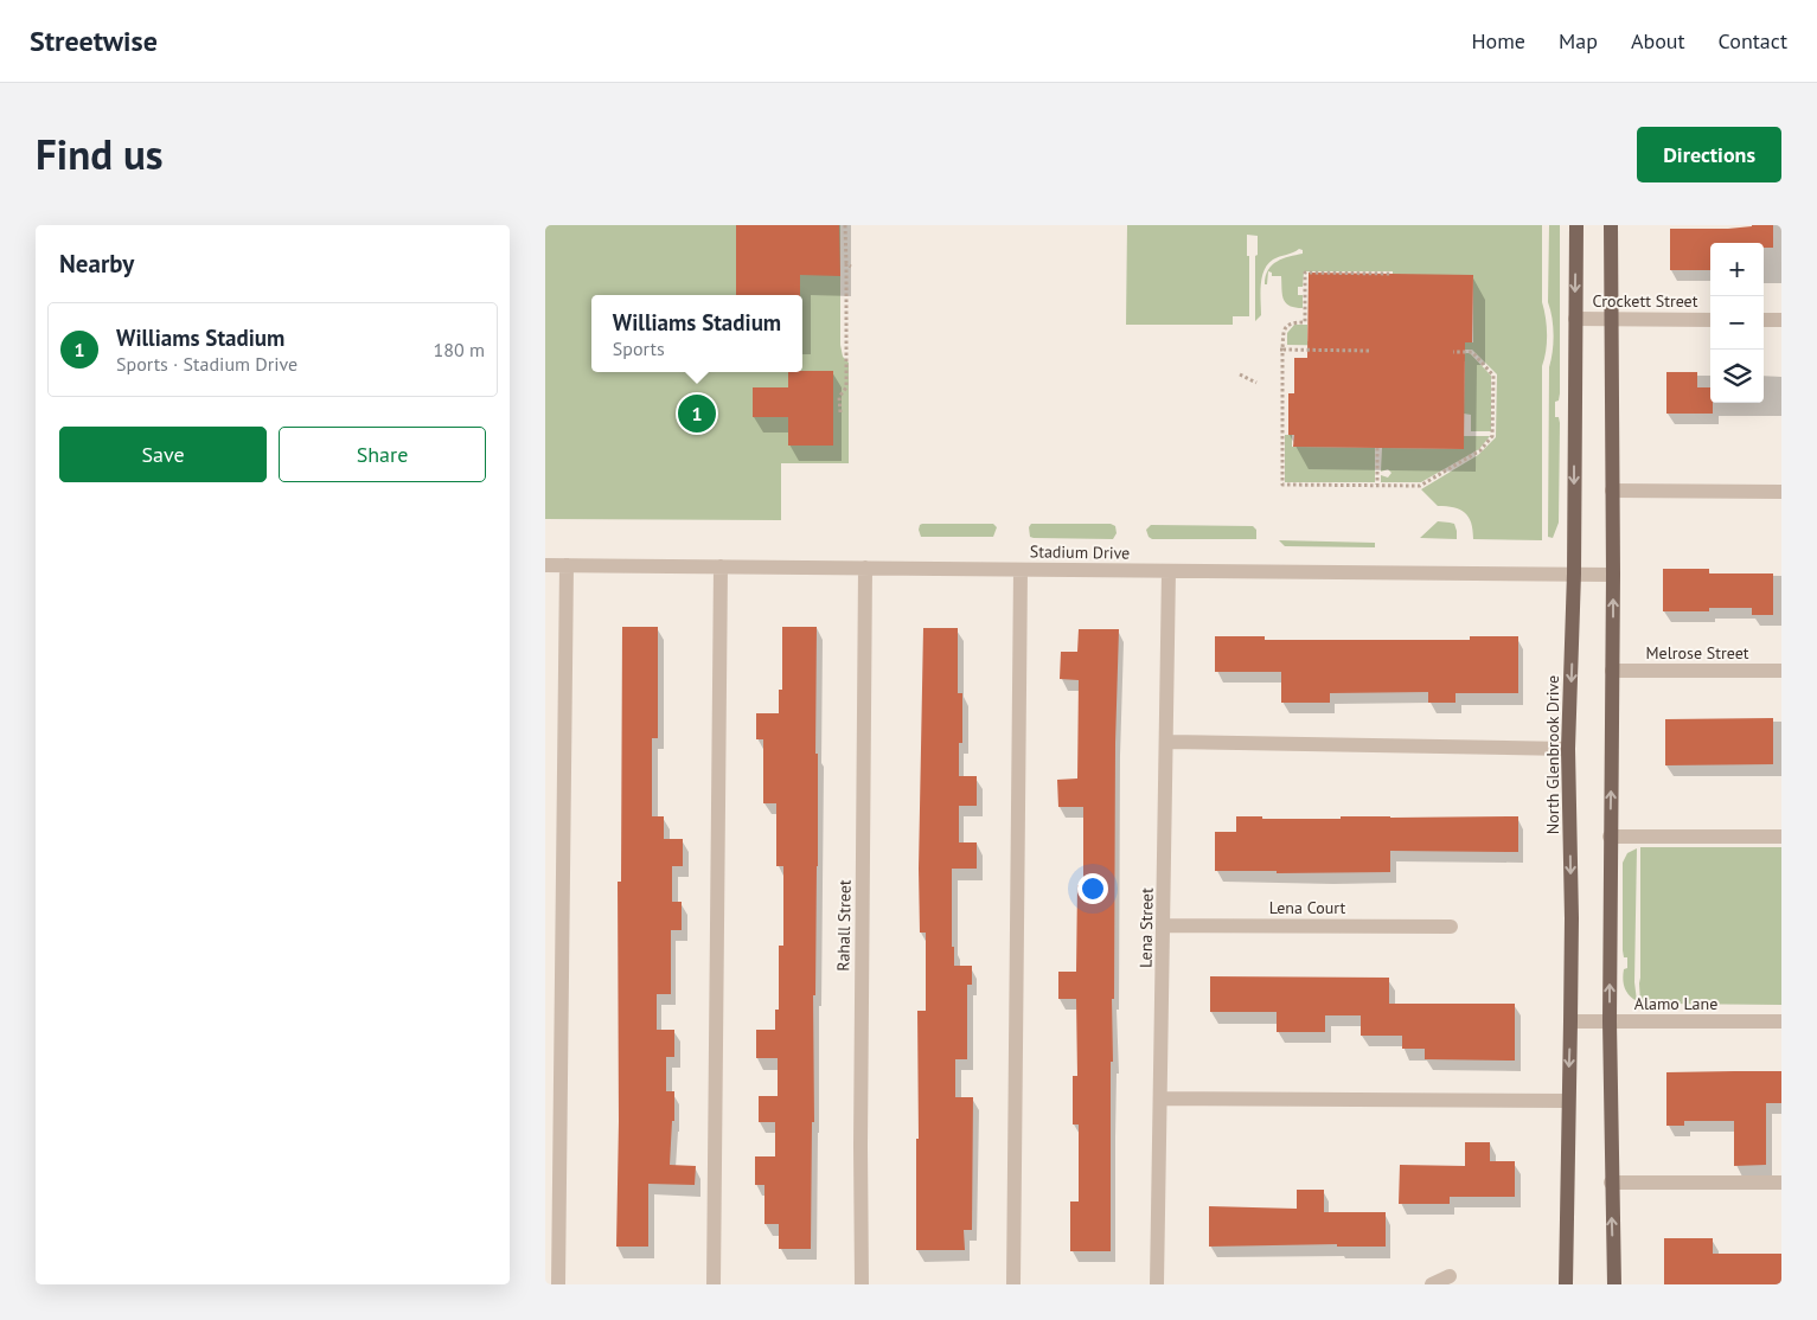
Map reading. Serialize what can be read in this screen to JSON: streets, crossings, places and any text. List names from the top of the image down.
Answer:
{
  "streets": {
    "main road": ["North Glenbrook Drive"],
    "street": [
      "Crockett Street",
      "Stadium Drive",
      "Melrose Street",
      "Lena Court",
      "Rahall Street",
      "Lena Street",
      "Alamo Lane"
    ]
  },
  "crossings": [
    ["Crockett Street", "North Glenbrook Drive"],
    ["Stadium Drive", "North Glenbrook Drive"],
    ["Stadium Drive", "Rahall Street"],
    ["Stadium Drive", "Lena Street"],
    ["North Glenbrook Drive", "Alamo Lane"],
    ["Lena Court", "Lena Street"]
  ],
  "page": {
    "header": "Streetwise",
    "nav": [
      "Home",
      "Map",
      "About",
      "Contact"
    ],
    "title": "Find us",
    "buttons": [
      "Directions",
      ["Save", "Share"]
    ],
    "heading": "Nearby",
    "map_buttons": ["+", "−"],
    "popup": ["Williams Stadium", "Sports"],
    "list": [
      {
        "mark": "1",
        "name": "Williams Stadium",
        "note": "Sports · Stadium Drive",
        "value": "180 m"
      }
    ],
    "pins": "1"
  }
}
